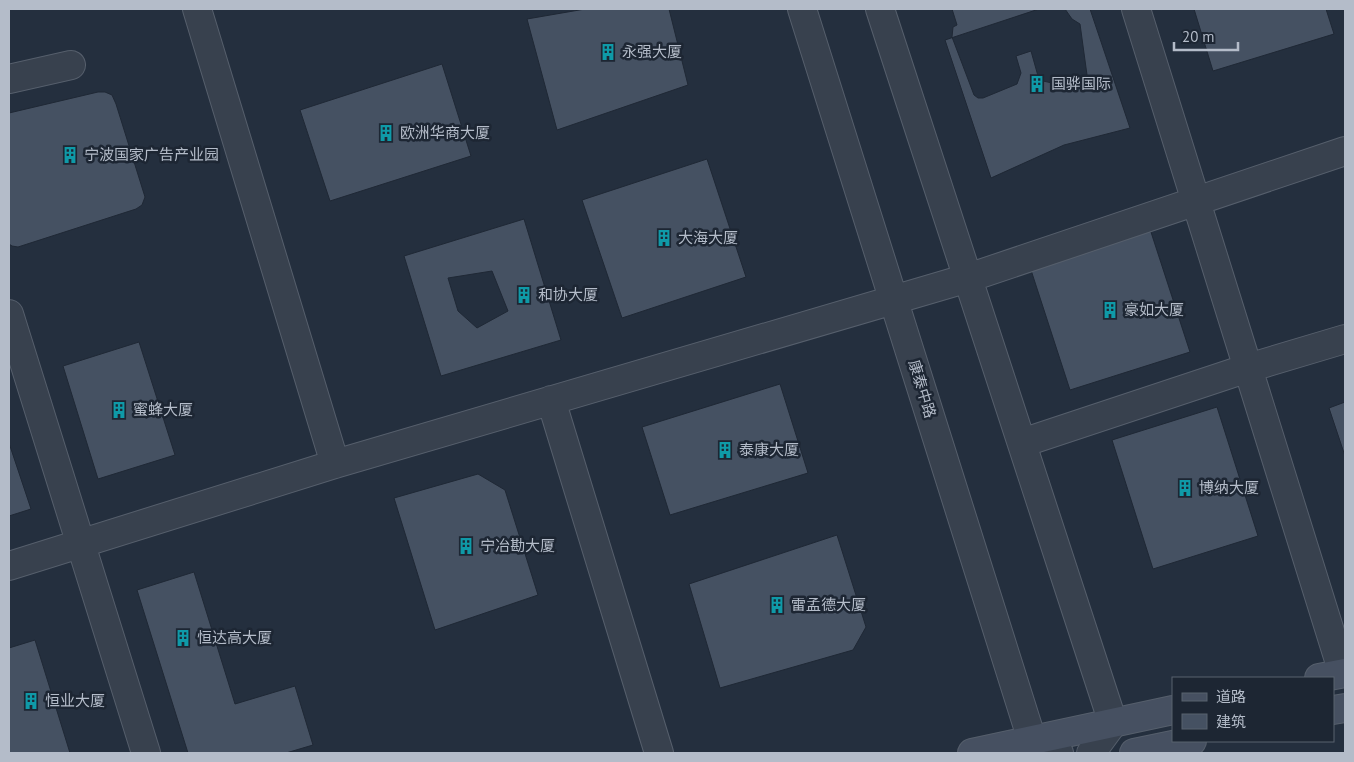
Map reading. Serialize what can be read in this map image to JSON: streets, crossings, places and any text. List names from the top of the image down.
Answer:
{
  "streets": {
    "street": ["康泰中路"]
  },
  "places": {
    "building": [
      "永强大厦",
      "国骅国际",
      "欧洲华商大厦",
      "宁波国家广告产业园",
      "大海大厦",
      "和协大厦",
      "豪如大厦",
      "蜜蜂大厦",
      "泰康大厦",
      "博纳大厦",
      "宁冶勘大厦",
      "雷孟德大厦",
      "恒达高大厦",
      "恒业大厦"
    ]
  },
  "legend": ["道路", "建筑"],
  "scale_bar": "20 m"
}
